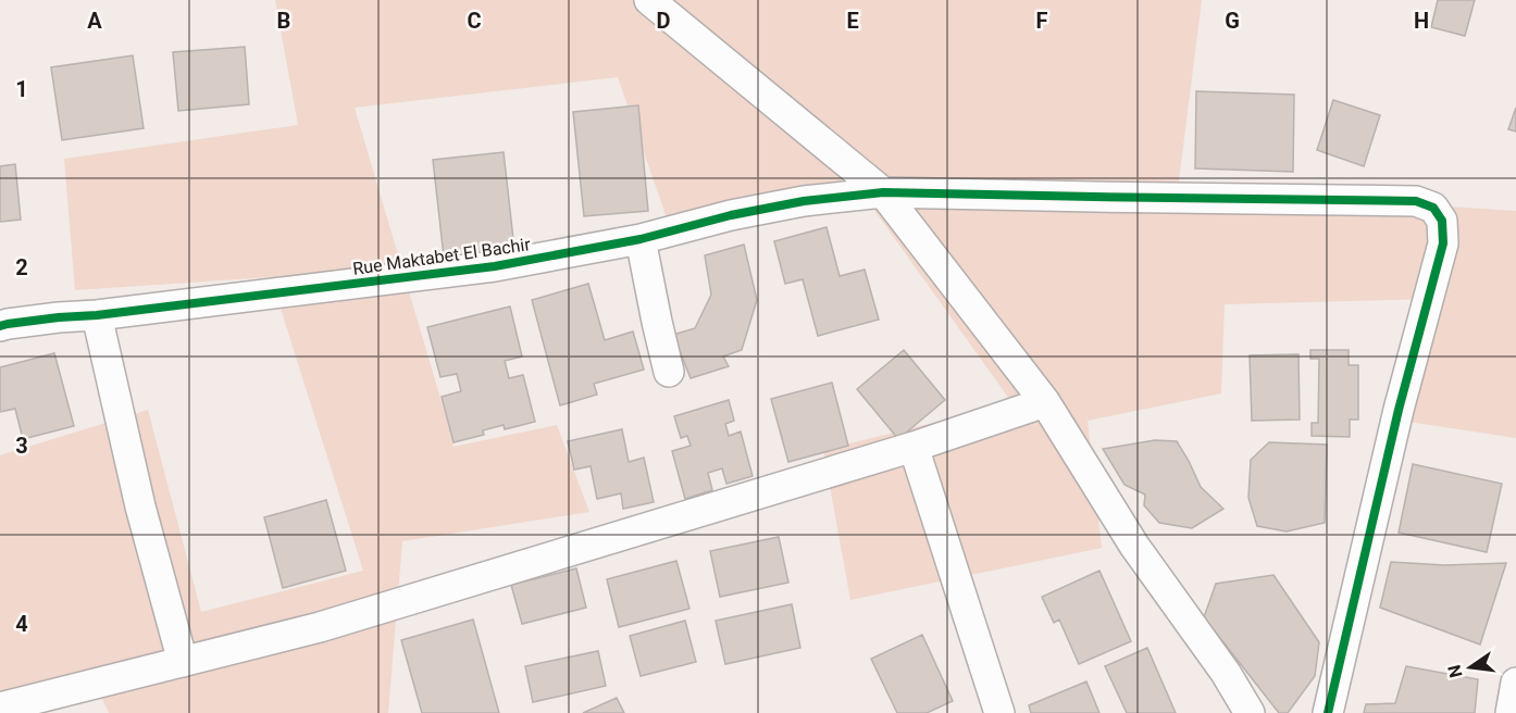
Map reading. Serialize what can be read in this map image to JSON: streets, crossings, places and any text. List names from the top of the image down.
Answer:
{
  "streets": {
    "street": ["Rue Maktabet El Bachir"]
  },
  "north": "left",
  "grid": {
    "columns": [
      "A",
      "B",
      "C",
      "D",
      "E",
      "F",
      "G",
      "H"
    ],
    "rows": [
      "1",
      "2",
      "3",
      "4"
    ]
  }
}
